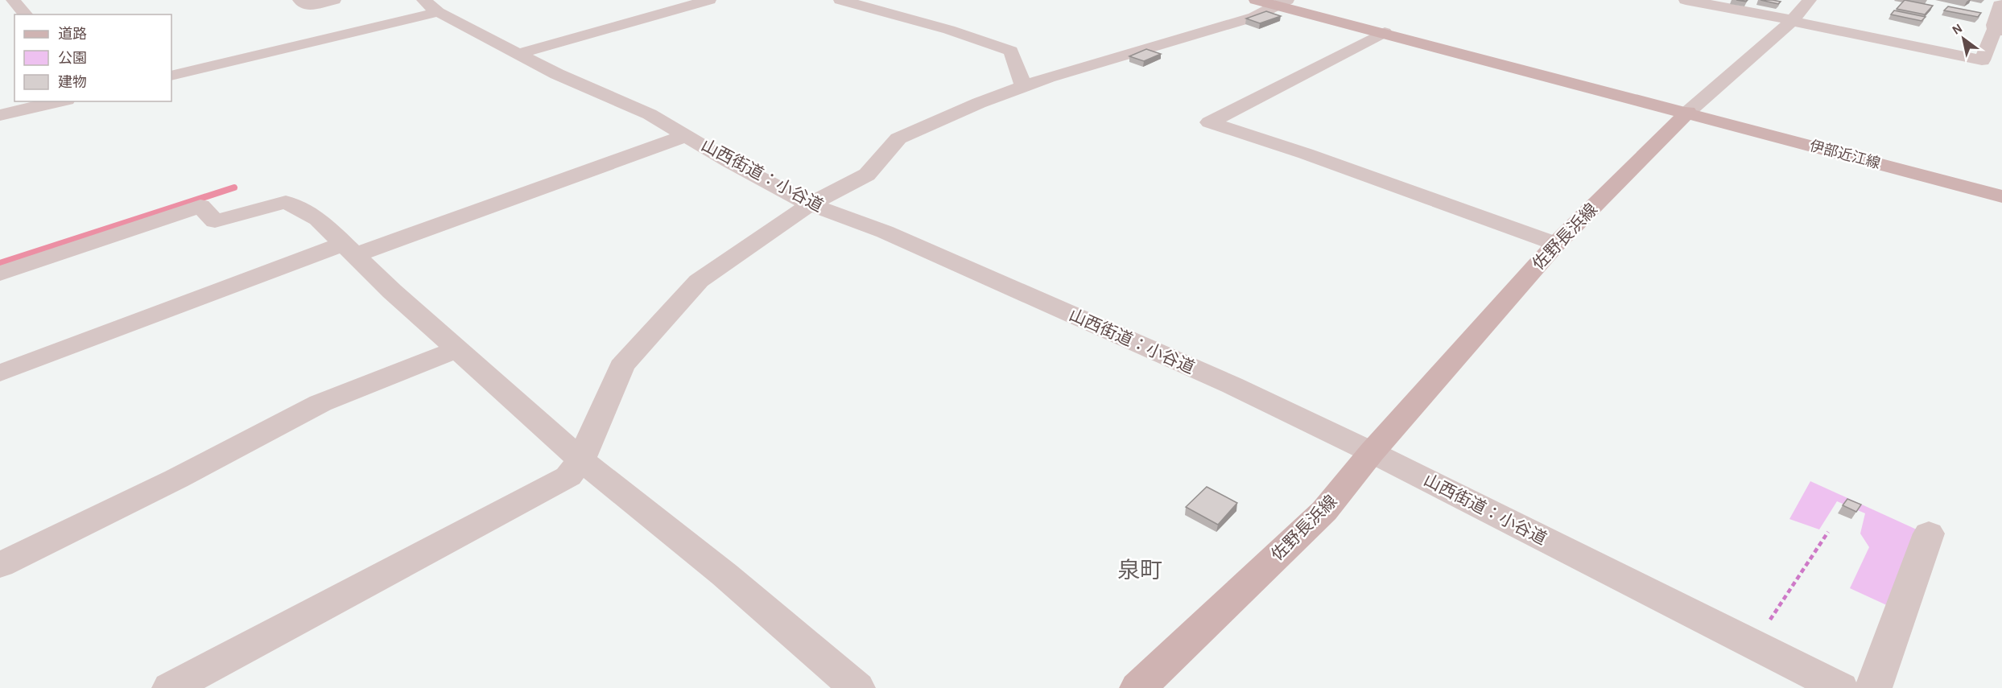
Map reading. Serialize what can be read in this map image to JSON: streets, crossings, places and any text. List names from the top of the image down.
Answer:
{
  "streets": {
    "main road": ["伊部近江線", "佐野長浜線"],
    "street": ["山西街道：小谷道"]
  },
  "crossings": [
    ["伊部近江線", "佐野長浜線"],
    ["山西街道：小谷道", "佐野長浜線"]
  ],
  "districts": ["泉町"],
  "legend": ["道路", "公園", "建物"],
  "north": "top left"
}
